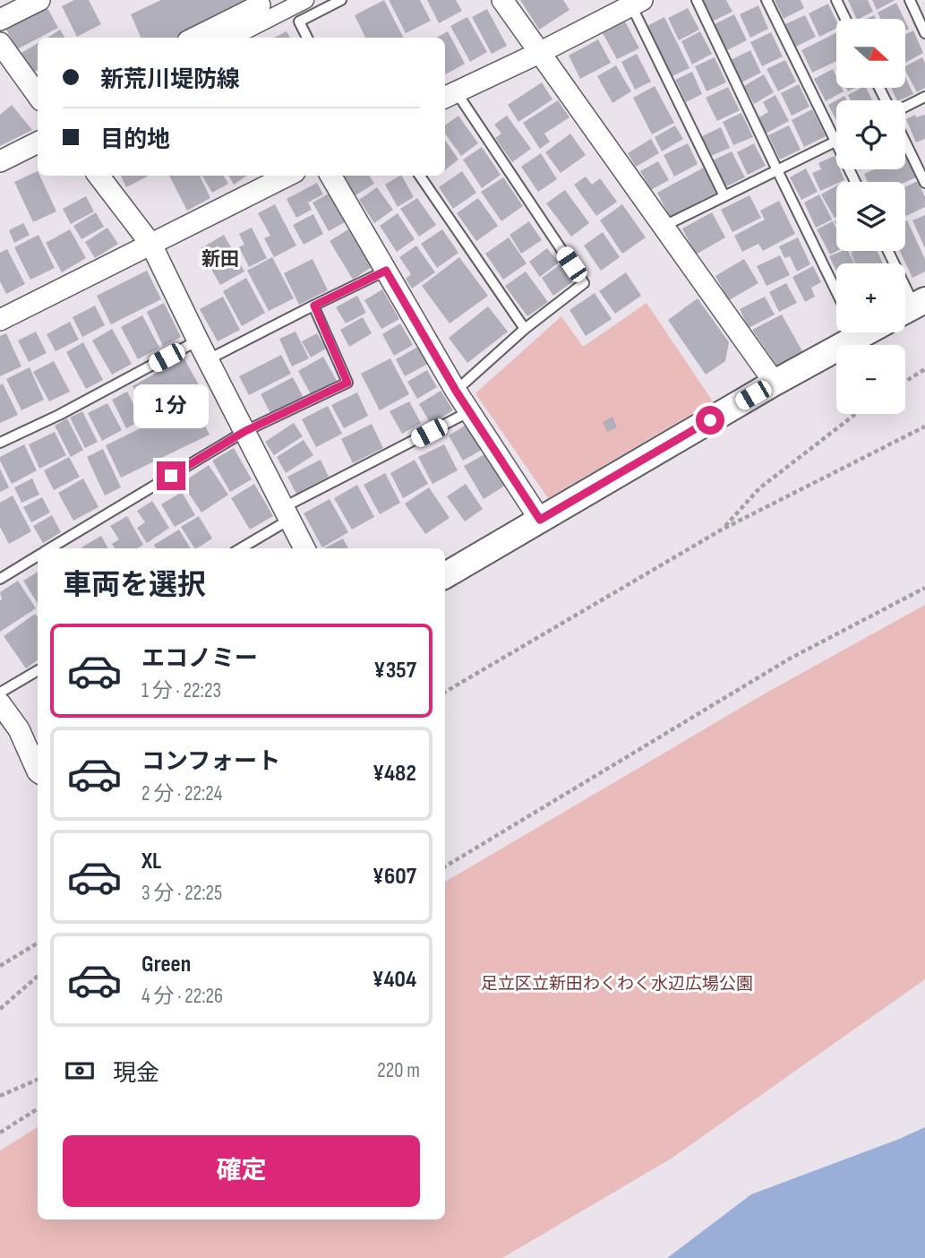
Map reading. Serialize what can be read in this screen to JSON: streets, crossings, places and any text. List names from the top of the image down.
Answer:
{
  "districts": ["新田"],
  "parks": ["足立区立新田わくわく水辺広場公園"],
  "north": "right",
  "page": {
    "map_buttons": ["+", "−"],
    "banner": ["新荒川堤防線", "目的地"],
    "bubble": "1 分",
    "heading": "車両を選択",
    "list": [
      {
        "name": "エコノミー",
        "note": "1 分 · 22:23",
        "value": "¥357"
      },
      {
        "name": "コンフォート",
        "note": "2 分 · 22:24",
        "value": "¥482"
      },
      {
        "name": "XL",
        "note": "3 分 · 22:25",
        "value": "¥607"
      },
      {
        "name": "Green",
        "note": "4 分 · 22:26",
        "value": "¥404"
      }
    ],
    "pay": ["現金", "220 m"],
    "buttons": "確定"
  }
}
